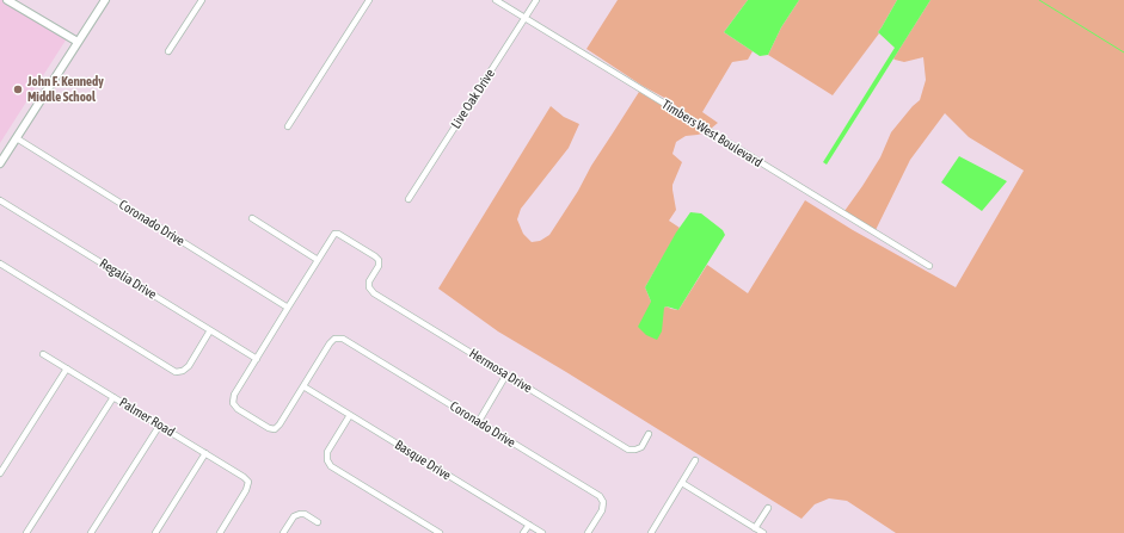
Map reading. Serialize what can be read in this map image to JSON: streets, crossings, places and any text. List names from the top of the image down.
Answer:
{
  "streets": {
    "street": [
      "Live Oak Drive",
      "Timbers West Boulevard",
      "Coronado Drive",
      "Regalia Drive",
      "Hermosa Drive",
      "Palmer Road",
      "Basque Drive"
    ]
  },
  "crossings": [
    ["Live Oak Drive", "Timbers West Boulevard"],
    ["Coronado Drive", "Basque Drive"]
  ],
  "places": ["John F. Kennedy Middle School"]
}
